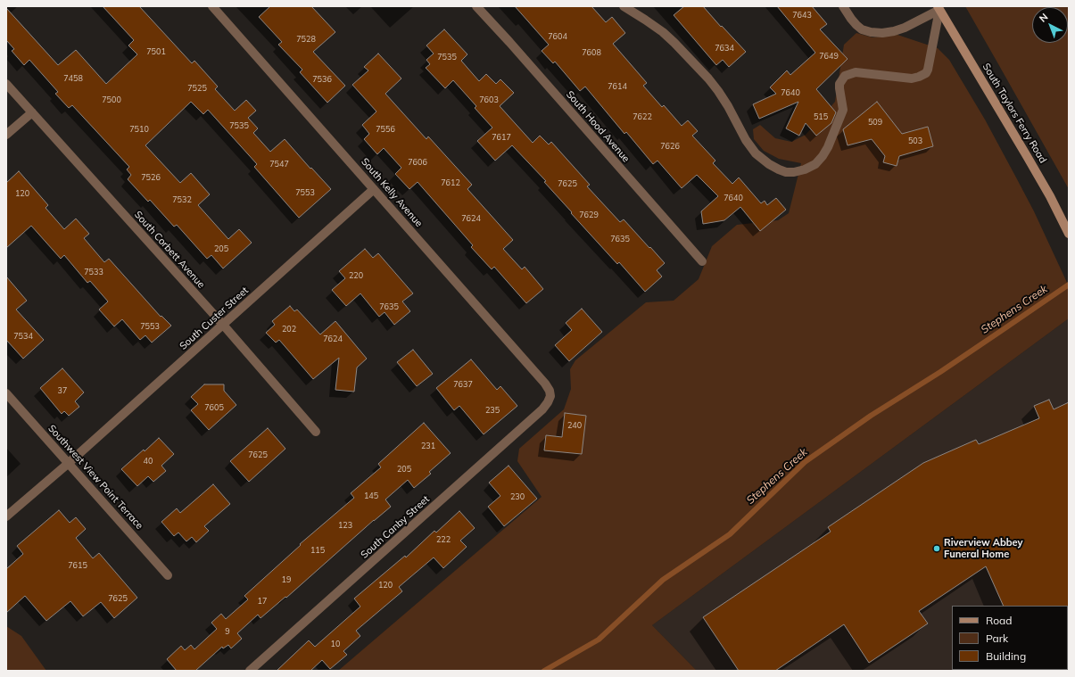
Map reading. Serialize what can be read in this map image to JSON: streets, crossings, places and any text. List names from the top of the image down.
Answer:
{
  "streets": {
    "main road": ["South Taylors Ferry Road"],
    "street": [
      "South Hood Avenue",
      "South Kelly Avenue",
      "South Corbett Avenue",
      "South Custer Street",
      "Southwest View Point Terrace",
      "South Canby Street"
    ]
  },
  "crossings": [
    ["South Kelly Avenue", "South Custer Street"],
    ["South Kelly Avenue", "South Canby Street"],
    ["South Corbett Avenue", "South Custer Street"],
    ["South Custer Street", "Southwest View Point Terrace"]
  ],
  "water": ["Stephens Creek"],
  "places": ["Riverview Abbey Funeral Home"],
  "house_numbers": [
    "7643",
    "7604",
    "7528",
    "7634",
    "7501",
    "7608",
    "7649",
    "7535",
    "7458",
    "7536",
    "7614",
    "7525",
    "7640",
    "7500",
    "7603",
    "7622",
    "515",
    "509",
    "7535",
    "7510",
    "7556",
    "7617",
    "503",
    "7626",
    "7606",
    "7547",
    "7526",
    "7612",
    "7625",
    "7553",
    "120",
    "7640",
    "7532",
    "7629",
    "7624",
    "7635",
    "205",
    "7533",
    "220",
    "7635",
    "7553",
    "202",
    "7534",
    "7624",
    "7637",
    "37",
    "7605",
    "235",
    "240",
    "231",
    "7625",
    "40",
    "205",
    "145",
    "230",
    "123",
    "222",
    "115",
    "7615",
    "19",
    "120",
    "7625",
    "17",
    "9",
    "10"
  ],
  "legend": ["Road", "Park", "Building"],
  "north": "top left"
}
